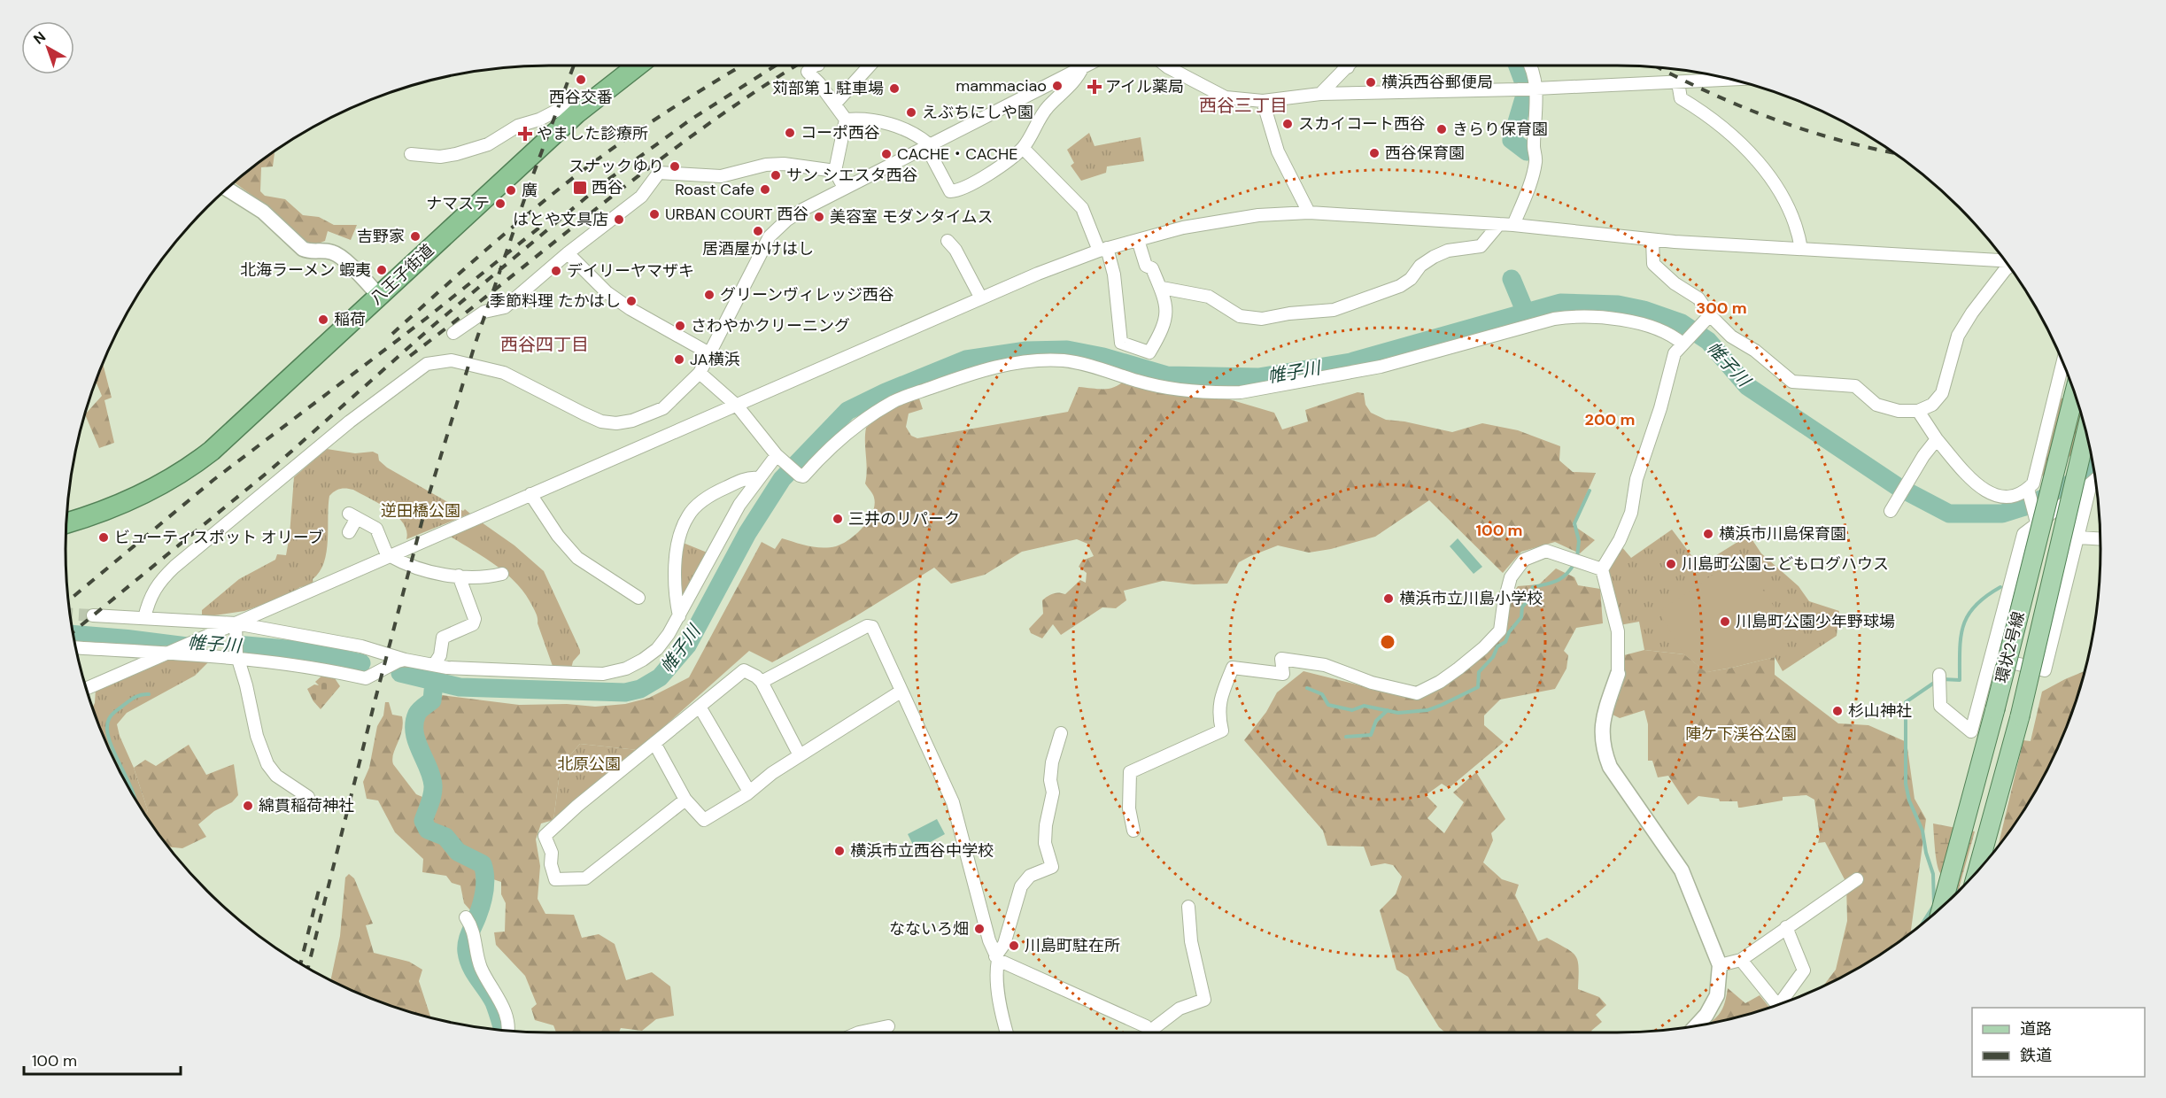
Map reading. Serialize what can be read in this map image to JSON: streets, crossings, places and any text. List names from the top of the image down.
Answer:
{
  "streets": {
    "highway": ["八王子街道"],
    "main road": ["環状2号線"]
  },
  "districts": ["西谷三丁目", "西谷四丁目"],
  "water": ["帷子川"],
  "parks": ["逆田橋公園", "陣ケ下渓谷公園", "北原公園"],
  "places": {
    "other": [
      "西谷交番",
      "横浜西谷郵便局",
      "mammaciao",
      "苅部第１駐車場",
      "えぶちにしや園",
      "スカイコート西谷",
      "きらり保育園",
      "コーポ西谷",
      "西谷保育園",
      "CACHE・CACHE",
      "スナックゆり",
      "サン シエスタ西谷",
      "Roast Cafe",
      "廣",
      "ナマステ",
      "URBAN COURT 西谷",
      "美容室 モダンタイムス",
      "はとや文具店",
      "居酒屋かけはし",
      "吉野家",
      "北海ラーメン 蝦夷",
      "デイリーヤマザキ",
      "グリーンヴィレッジ西谷",
      "季節料理 たかはし",
      "稲荷",
      "さわやかクリーニング",
      "JA横浜",
      "三井のリパーク",
      "横浜市川島保育園",
      "ビューティスポット オリーブ",
      "川島町公園こどもログハウス",
      "横浜市立川島小学校",
      "川島町公園少年野球場",
      "杉山神社",
      "綿貫稲荷神社",
      "横浜市立西谷中学校",
      "なないろ畑",
      "川島町駐在所"
    ],
    "health": ["アイル薬局", "やました診療所"],
    "transit": ["西谷"]
  },
  "legend": ["道路", "鉄道"],
  "scale_bar": "100 m",
  "north": "top left",
  "rings": ["300 m", "200 m", "100 m"]
}
